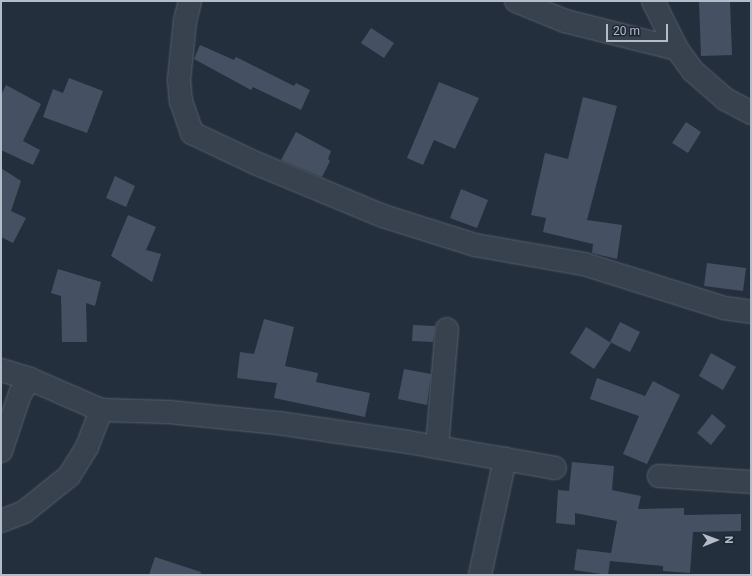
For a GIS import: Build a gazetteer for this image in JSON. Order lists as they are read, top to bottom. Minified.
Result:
{"scale_bar":"20 m","north":"right"}
